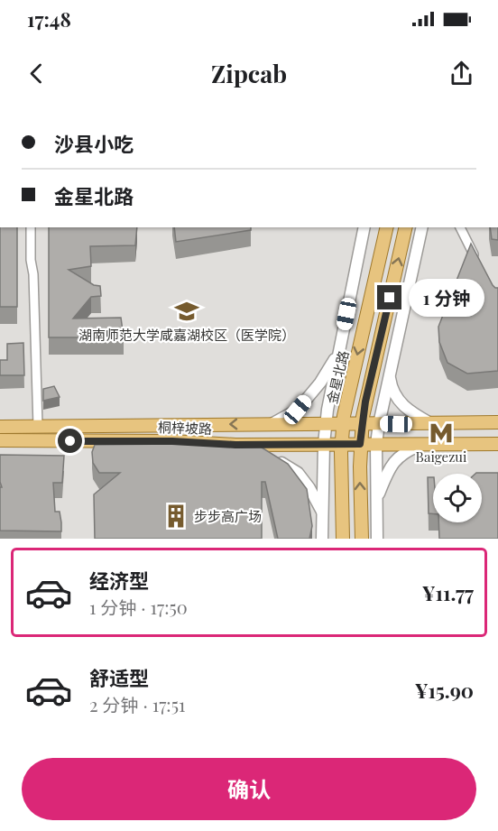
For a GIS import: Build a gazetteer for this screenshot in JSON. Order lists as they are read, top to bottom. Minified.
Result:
{"streets":{"main road":["金星北路","桐梓坡路"]},"crossings":[["金星北路","桐梓坡路"]],"places":{"school or university":["湖南师范大学咸嘉湖校区（医学院）"],"metro station":["Baigezui"],"building":["步步高广场"]},"page":{"status":"17:48","header":"Zipcab","banner":["沙县小吃","金星北路"],"bubble":"1 分钟","list":[{"name":"经济型","note":"1 分钟 · 17:50","value":"¥11.77"},{"name":"舒适型","note":"2 分钟 · 17:51","value":"¥15.90"}],"buttons":"确认"}}
